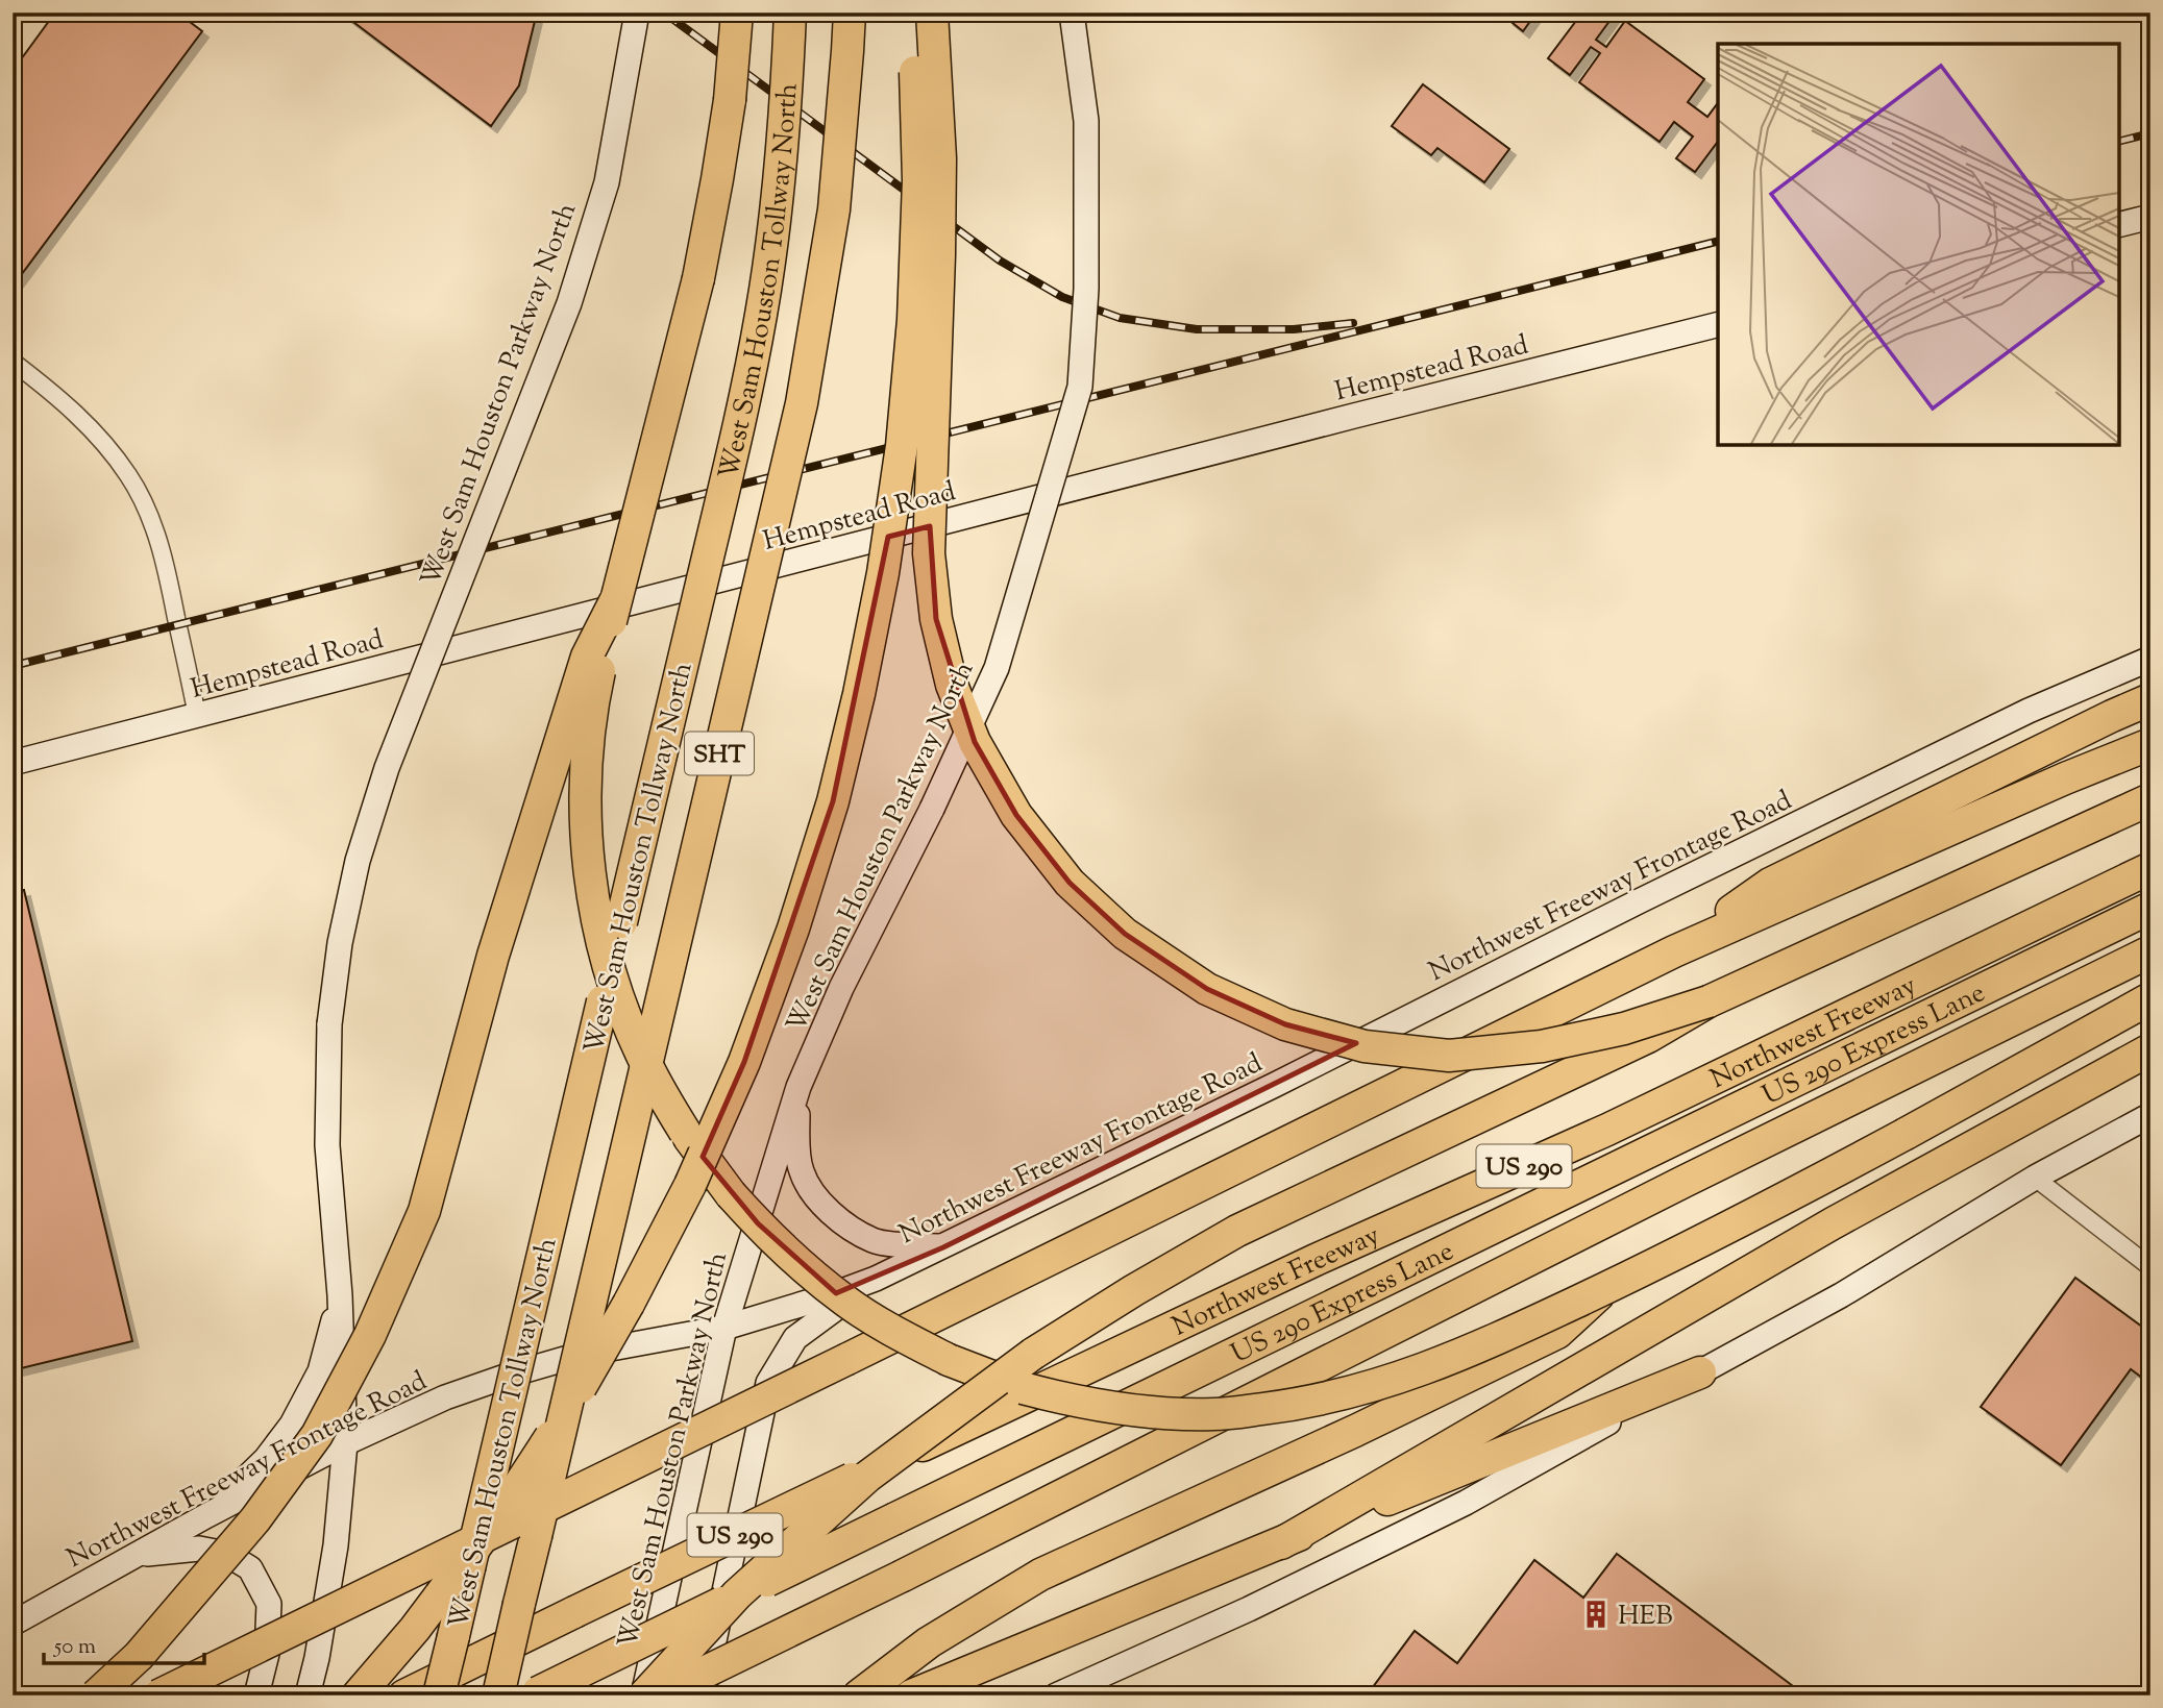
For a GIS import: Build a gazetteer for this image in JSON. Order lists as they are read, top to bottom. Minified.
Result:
{"streets":{"highway":["West Sam Houston Tollway North","SHT","Northwest Freeway","US 290 Express Lane","US 290"],"main road":["Hempstead Road","West Sam Houston Parkway North","Northwest Freeway Frontage Road"]},"crossings":[["West Sam Houston Parkway North","Northwest Freeway Frontage Road"]],"places":{"building":["HEB"]},"scale_bar":"50 m"}
